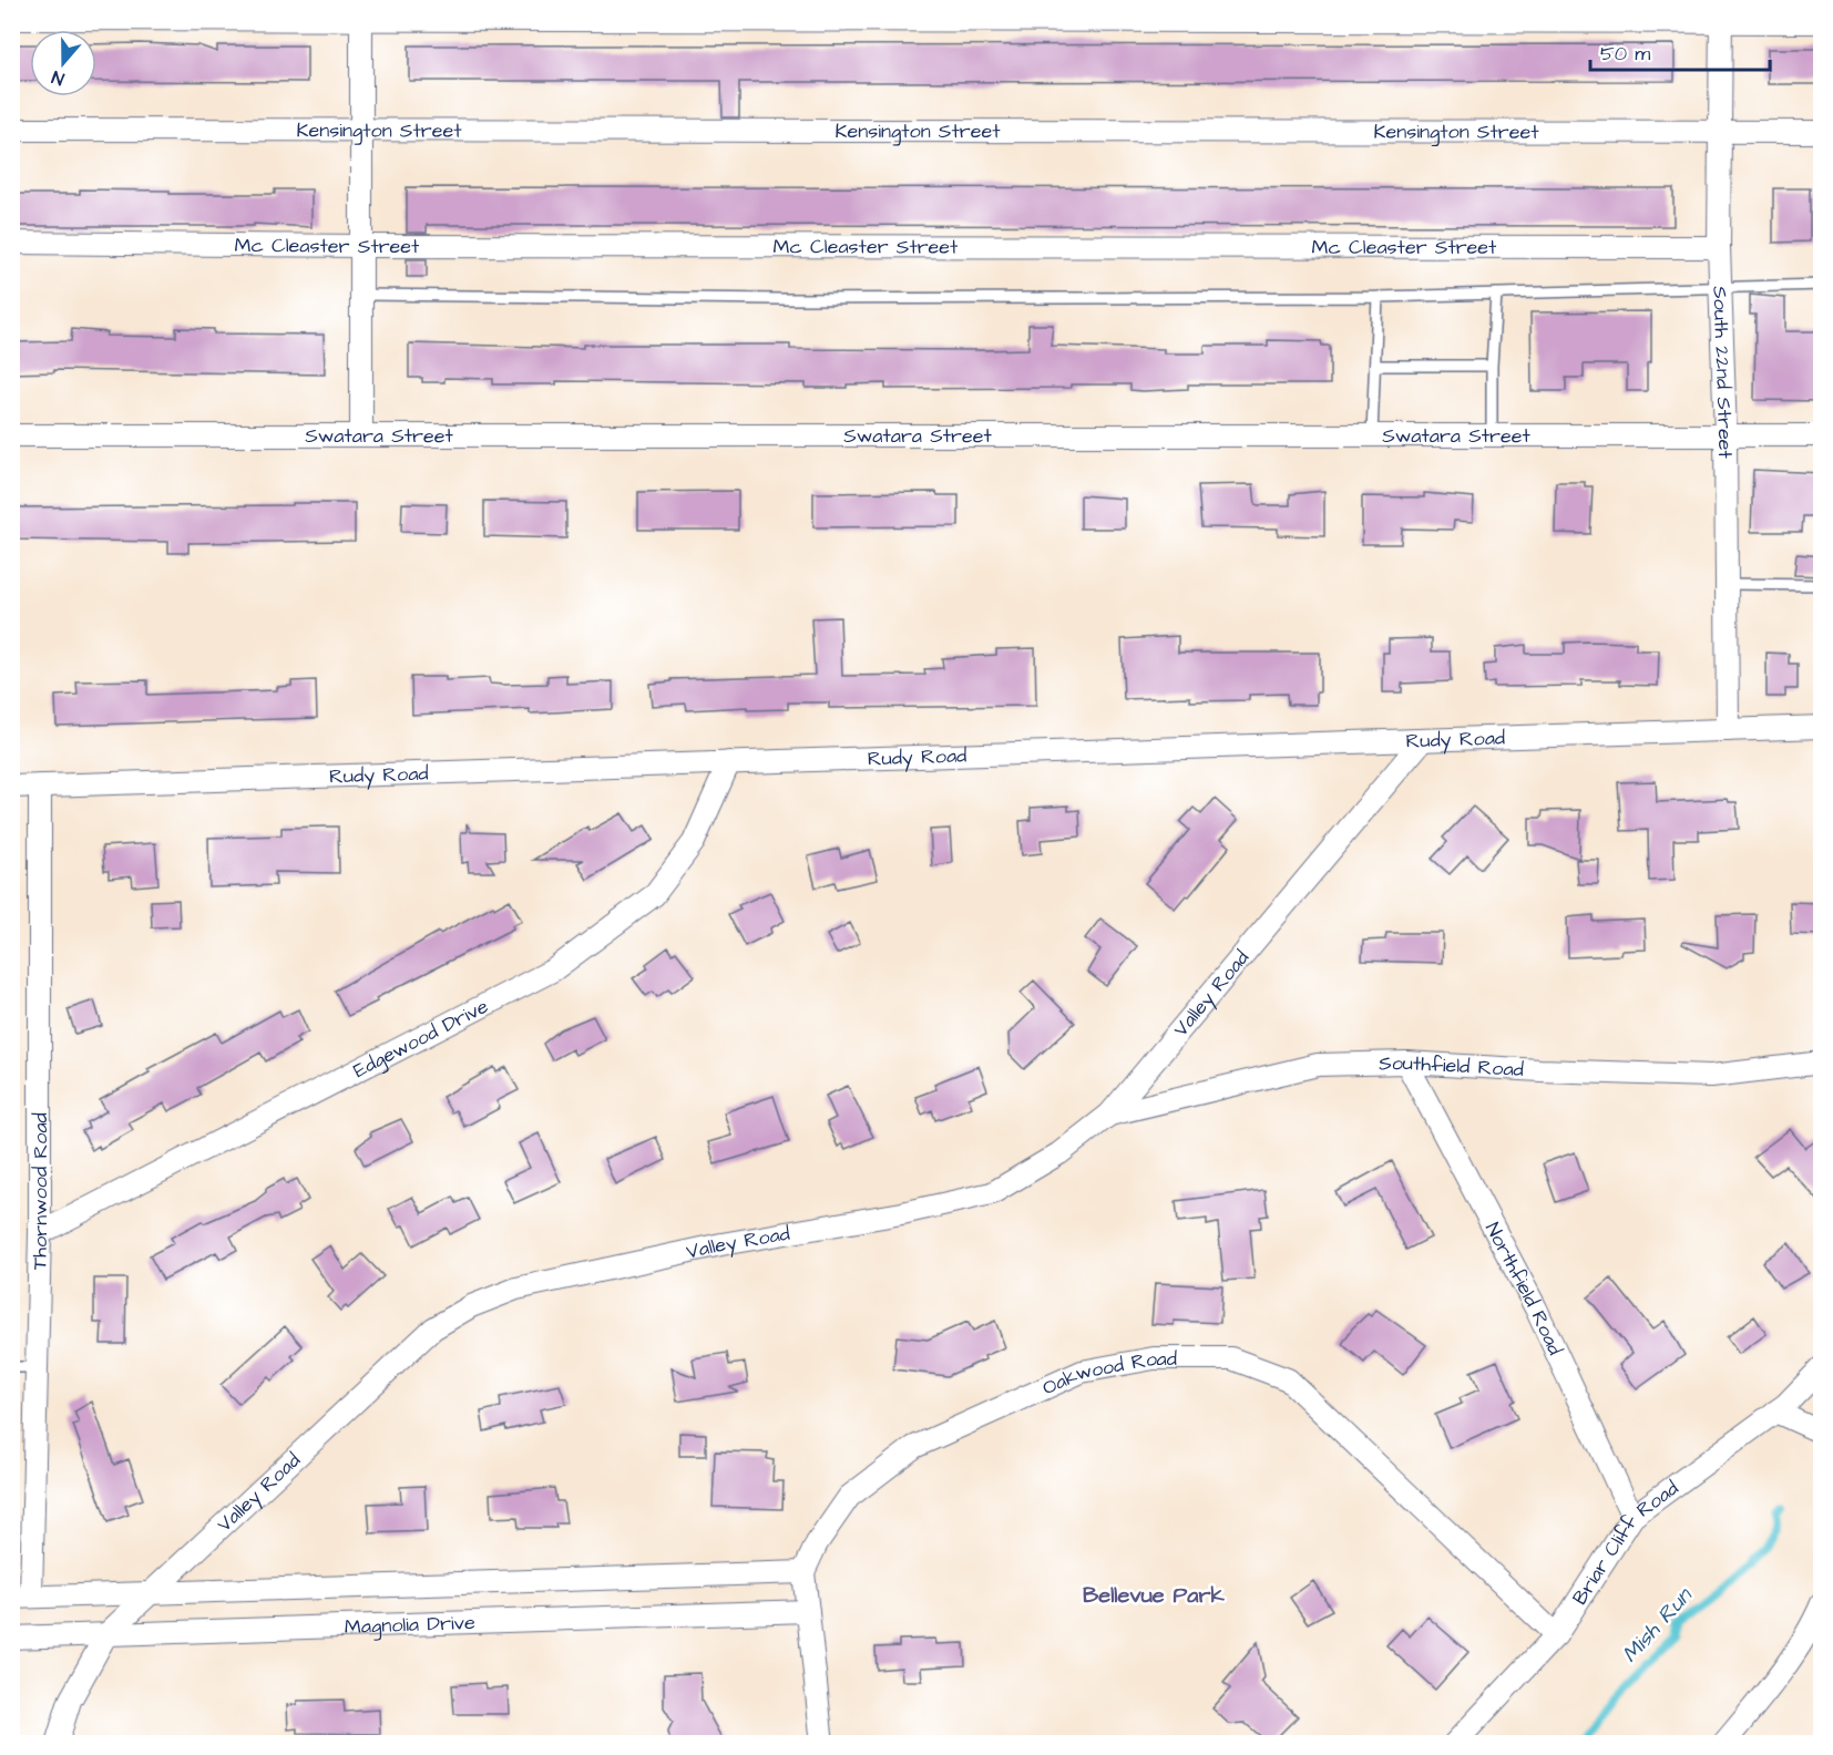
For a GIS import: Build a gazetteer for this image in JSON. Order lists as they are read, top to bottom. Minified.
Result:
{"streets":{"street":["Kensington Street","Mc Cleaster Street","South 22nd Street","Swatara Street","Rudy Road","Valley Road","Edgewood Drive","Southfield Road","Thornwood Road","Northfield Road","Oakwood Road","Briar Cliff Road","Magnolia Drive"]},"crossings":[["Kensington Street","South 22nd Street"],["Mc Cleaster Street","South 22nd Street"],["South 22nd Street","Swatara Street"],["South 22nd Street","Rudy Road"],["Rudy Road","Valley Road"],["Rudy Road","Edgewood Drive"],["Rudy Road","Thornwood Road"],["Valley Road","Southfield Road"],["Valley Road","Magnolia Drive"],["Edgewood Drive","Thornwood Road"],["Southfield Road","Northfield Road"],["Thornwood Road","Magnolia Drive"],["Northfield Road","Briar Cliff Road"],["Oakwood Road","Briar Cliff Road"],["Oakwood Road","Magnolia Drive"]],"districts":["Bellevue Park"],"water":["Mish Run"],"scale_bar":"50 m","north":"bottom"}
